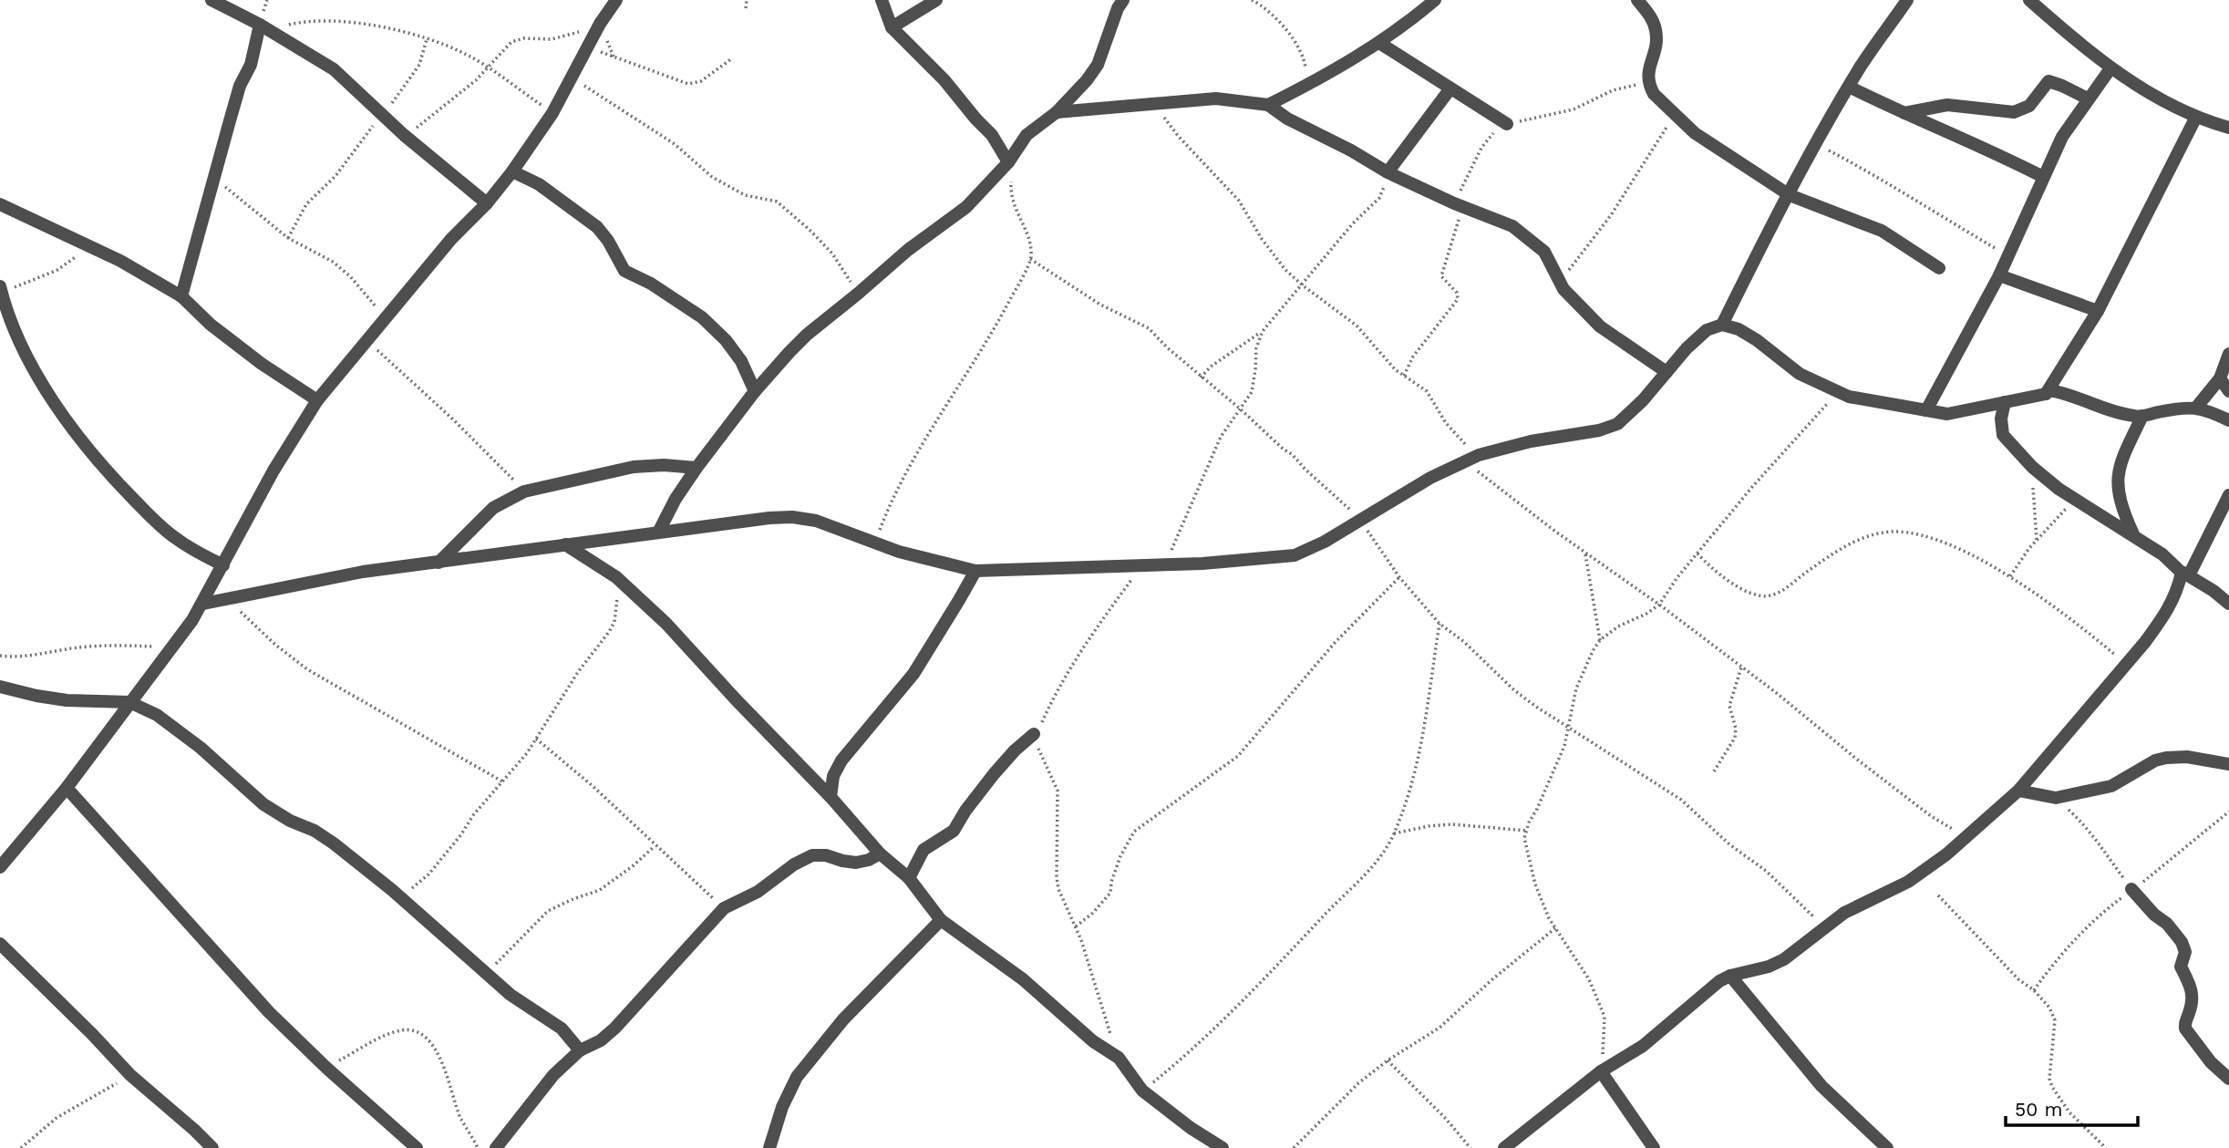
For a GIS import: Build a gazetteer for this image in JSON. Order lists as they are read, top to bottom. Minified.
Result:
{"scale_bar":"50 m"}
